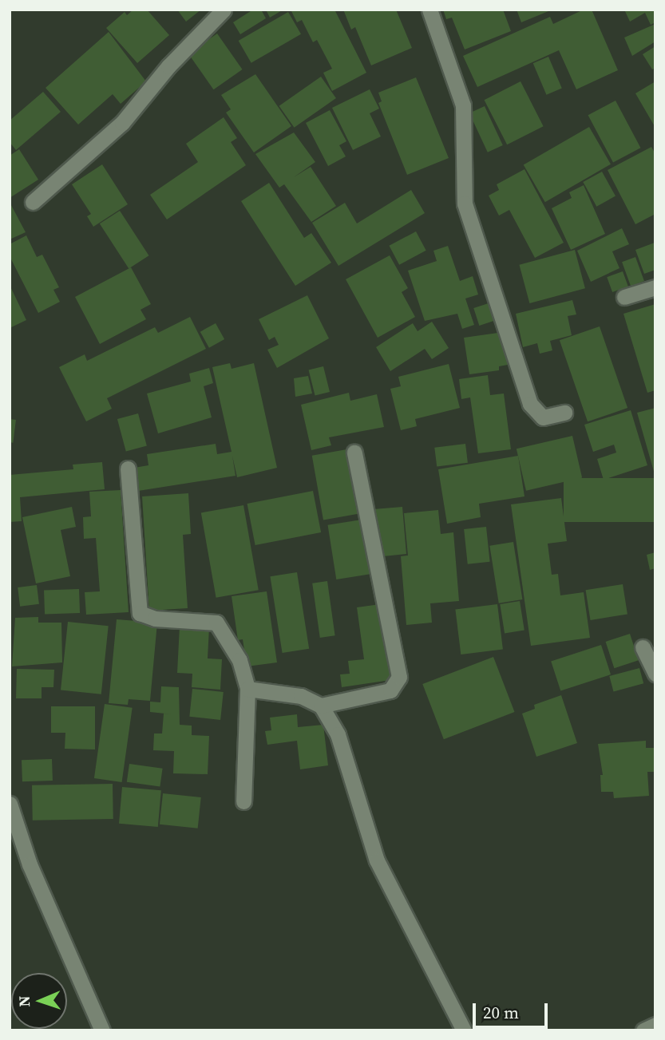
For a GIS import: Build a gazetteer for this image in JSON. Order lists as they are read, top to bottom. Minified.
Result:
{"scale_bar":"20 m","north":"left"}
